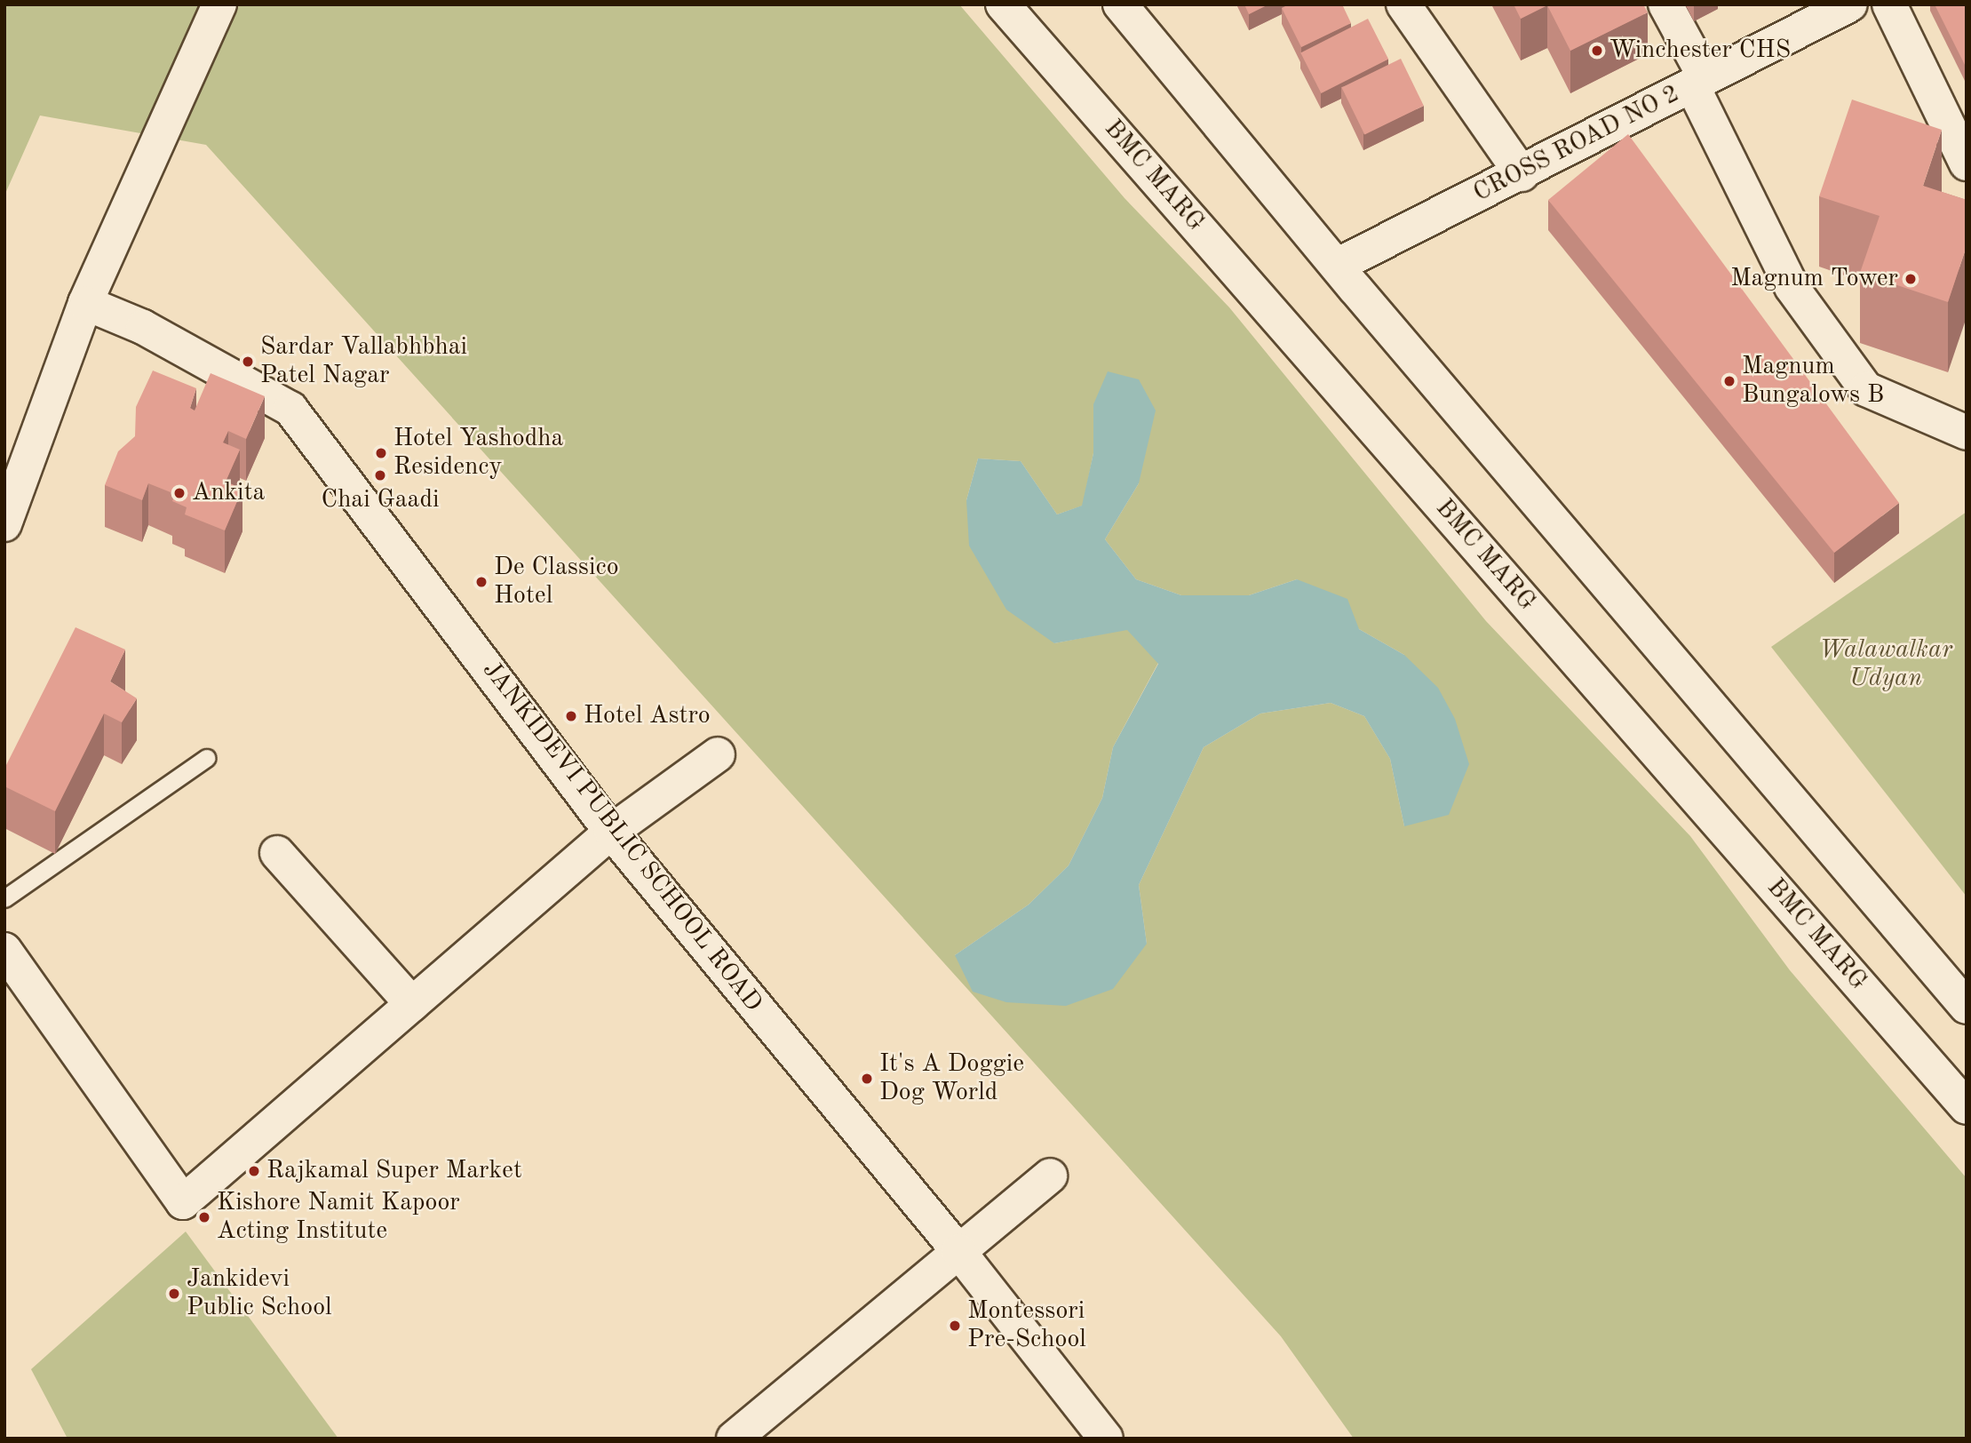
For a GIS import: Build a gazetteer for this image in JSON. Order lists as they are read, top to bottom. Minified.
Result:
{"streets":{"street":["CROSS ROAD NO 2","BMC MARG","JANKIDEVI PUBLIC SCHOOL ROAD"]},"parks":["Walawalkar Udyan"],"places":["Winchester CHS","Magnum Tower","Sardar Vallabhbhai Patel Nagar","Magnum Bungalows B","Hotel Yashodha Residency","Chai Gaadi","Ankita","De Classico Hotel","Hotel Astro","It's A Doggie Dog World","Rajkamal Super Market","Kishore Namit Kapoor Acting Institute","Jankidevi Public School","Montessori Pre-School"]}
